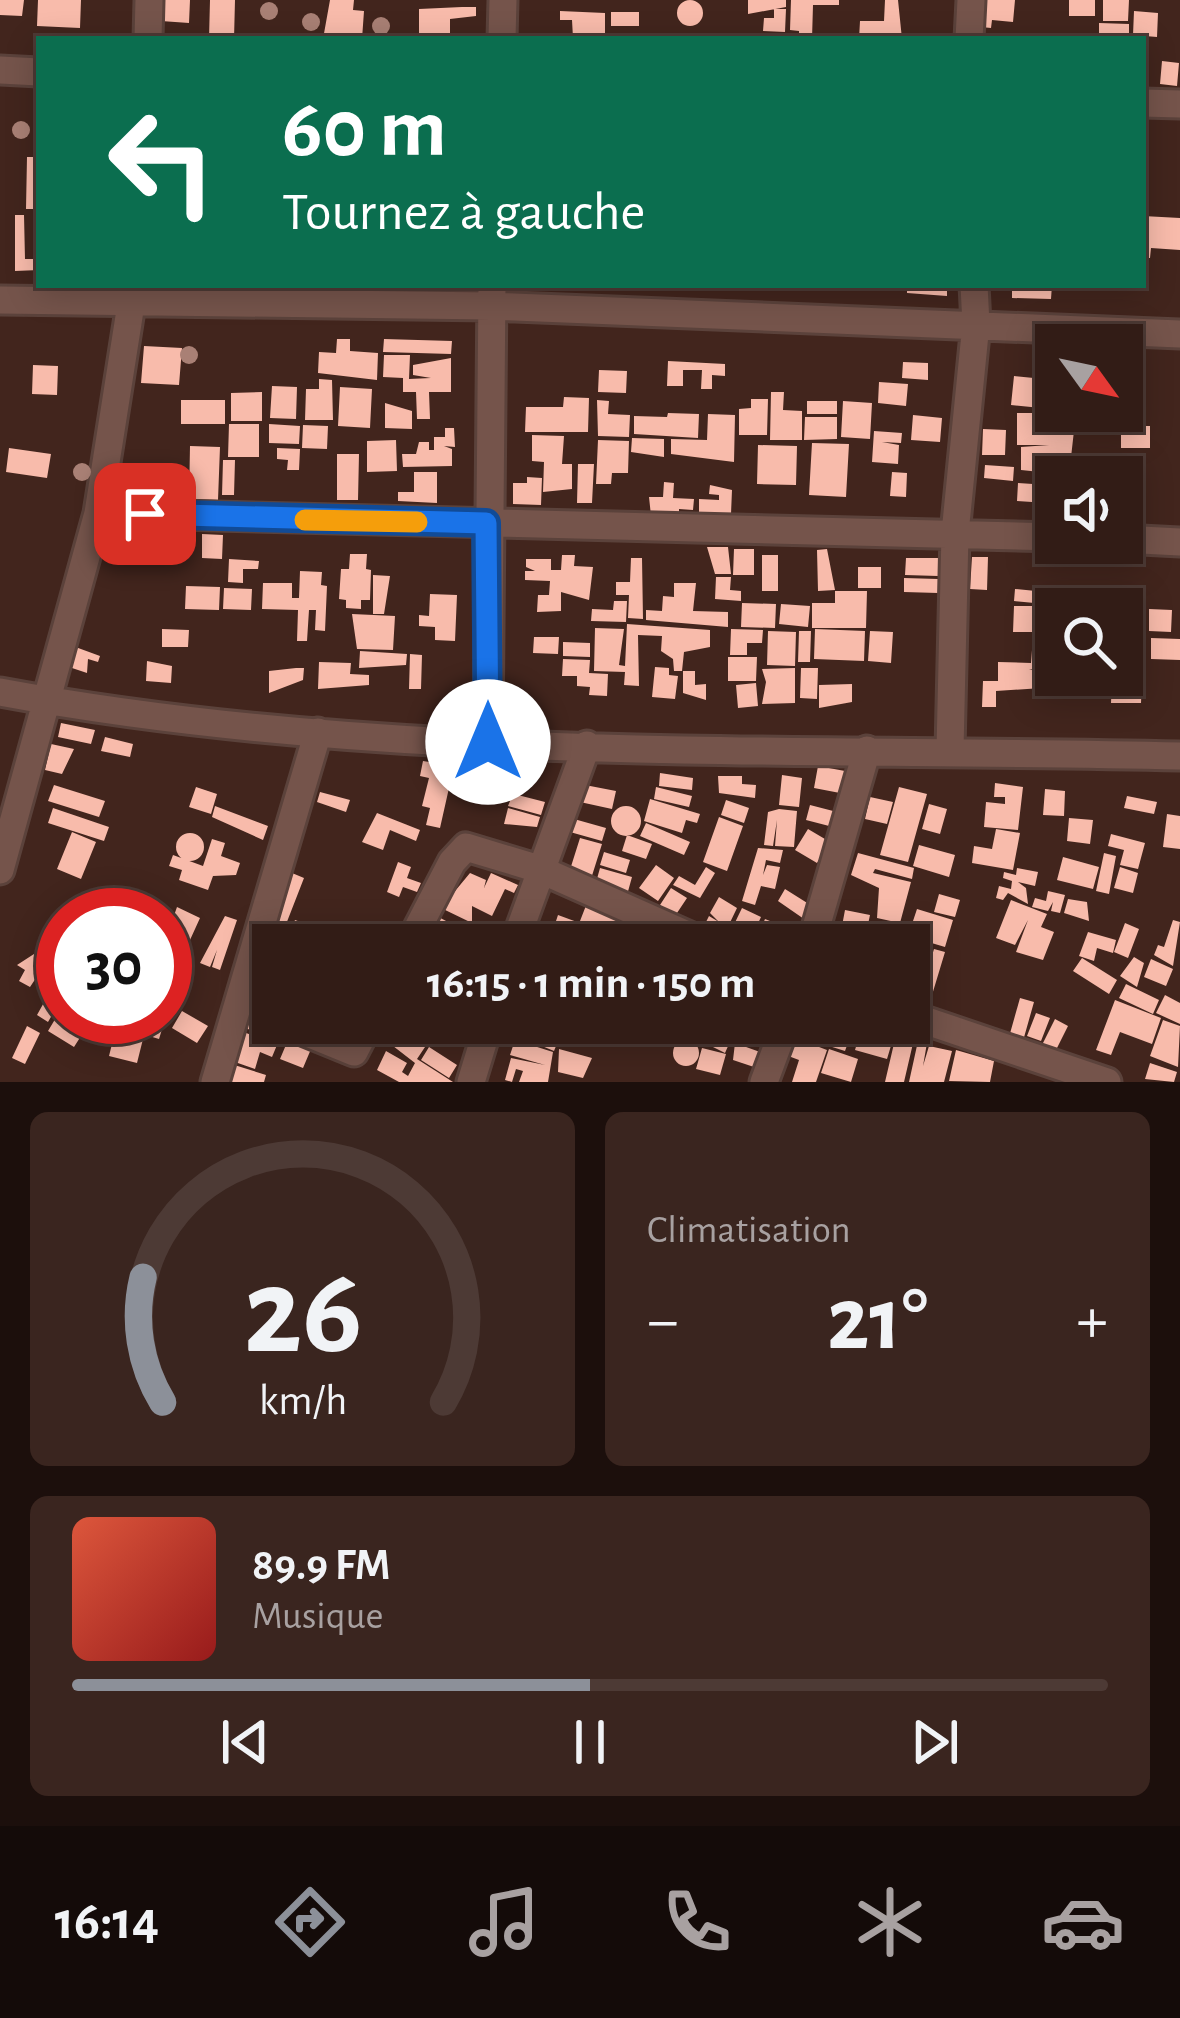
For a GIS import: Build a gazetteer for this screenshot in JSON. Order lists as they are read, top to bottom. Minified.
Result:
{"north":"bottom right","page":{"turn":["60 m","Tournez à gauche"],"limit":"30","trip":"16:15 · 1 min · 150 m","tile":"Climatisation","heat":["−","21°","+"],"song":["89.9 FM","Musique"],"tabs":"16:14","gauge":["26","km/h"]}}
